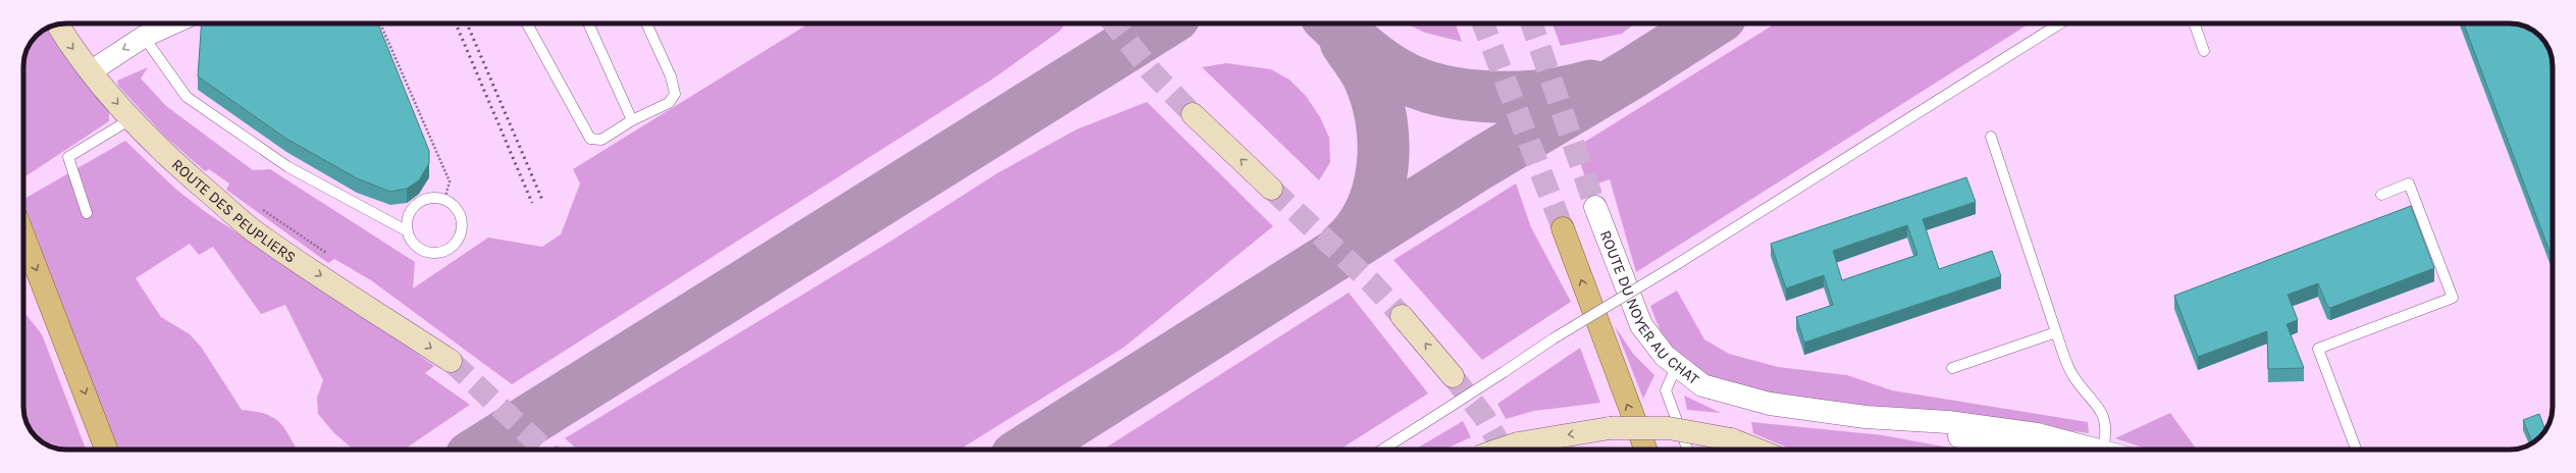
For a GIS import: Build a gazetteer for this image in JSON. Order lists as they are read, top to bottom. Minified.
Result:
{"streets":{"main road":["ROUTE DES PEUPLIERS"],"street":["ROUTE DU NOYER AU CHAT"]},"one_way":["ROUTE DES PEUPLIERS"]}
